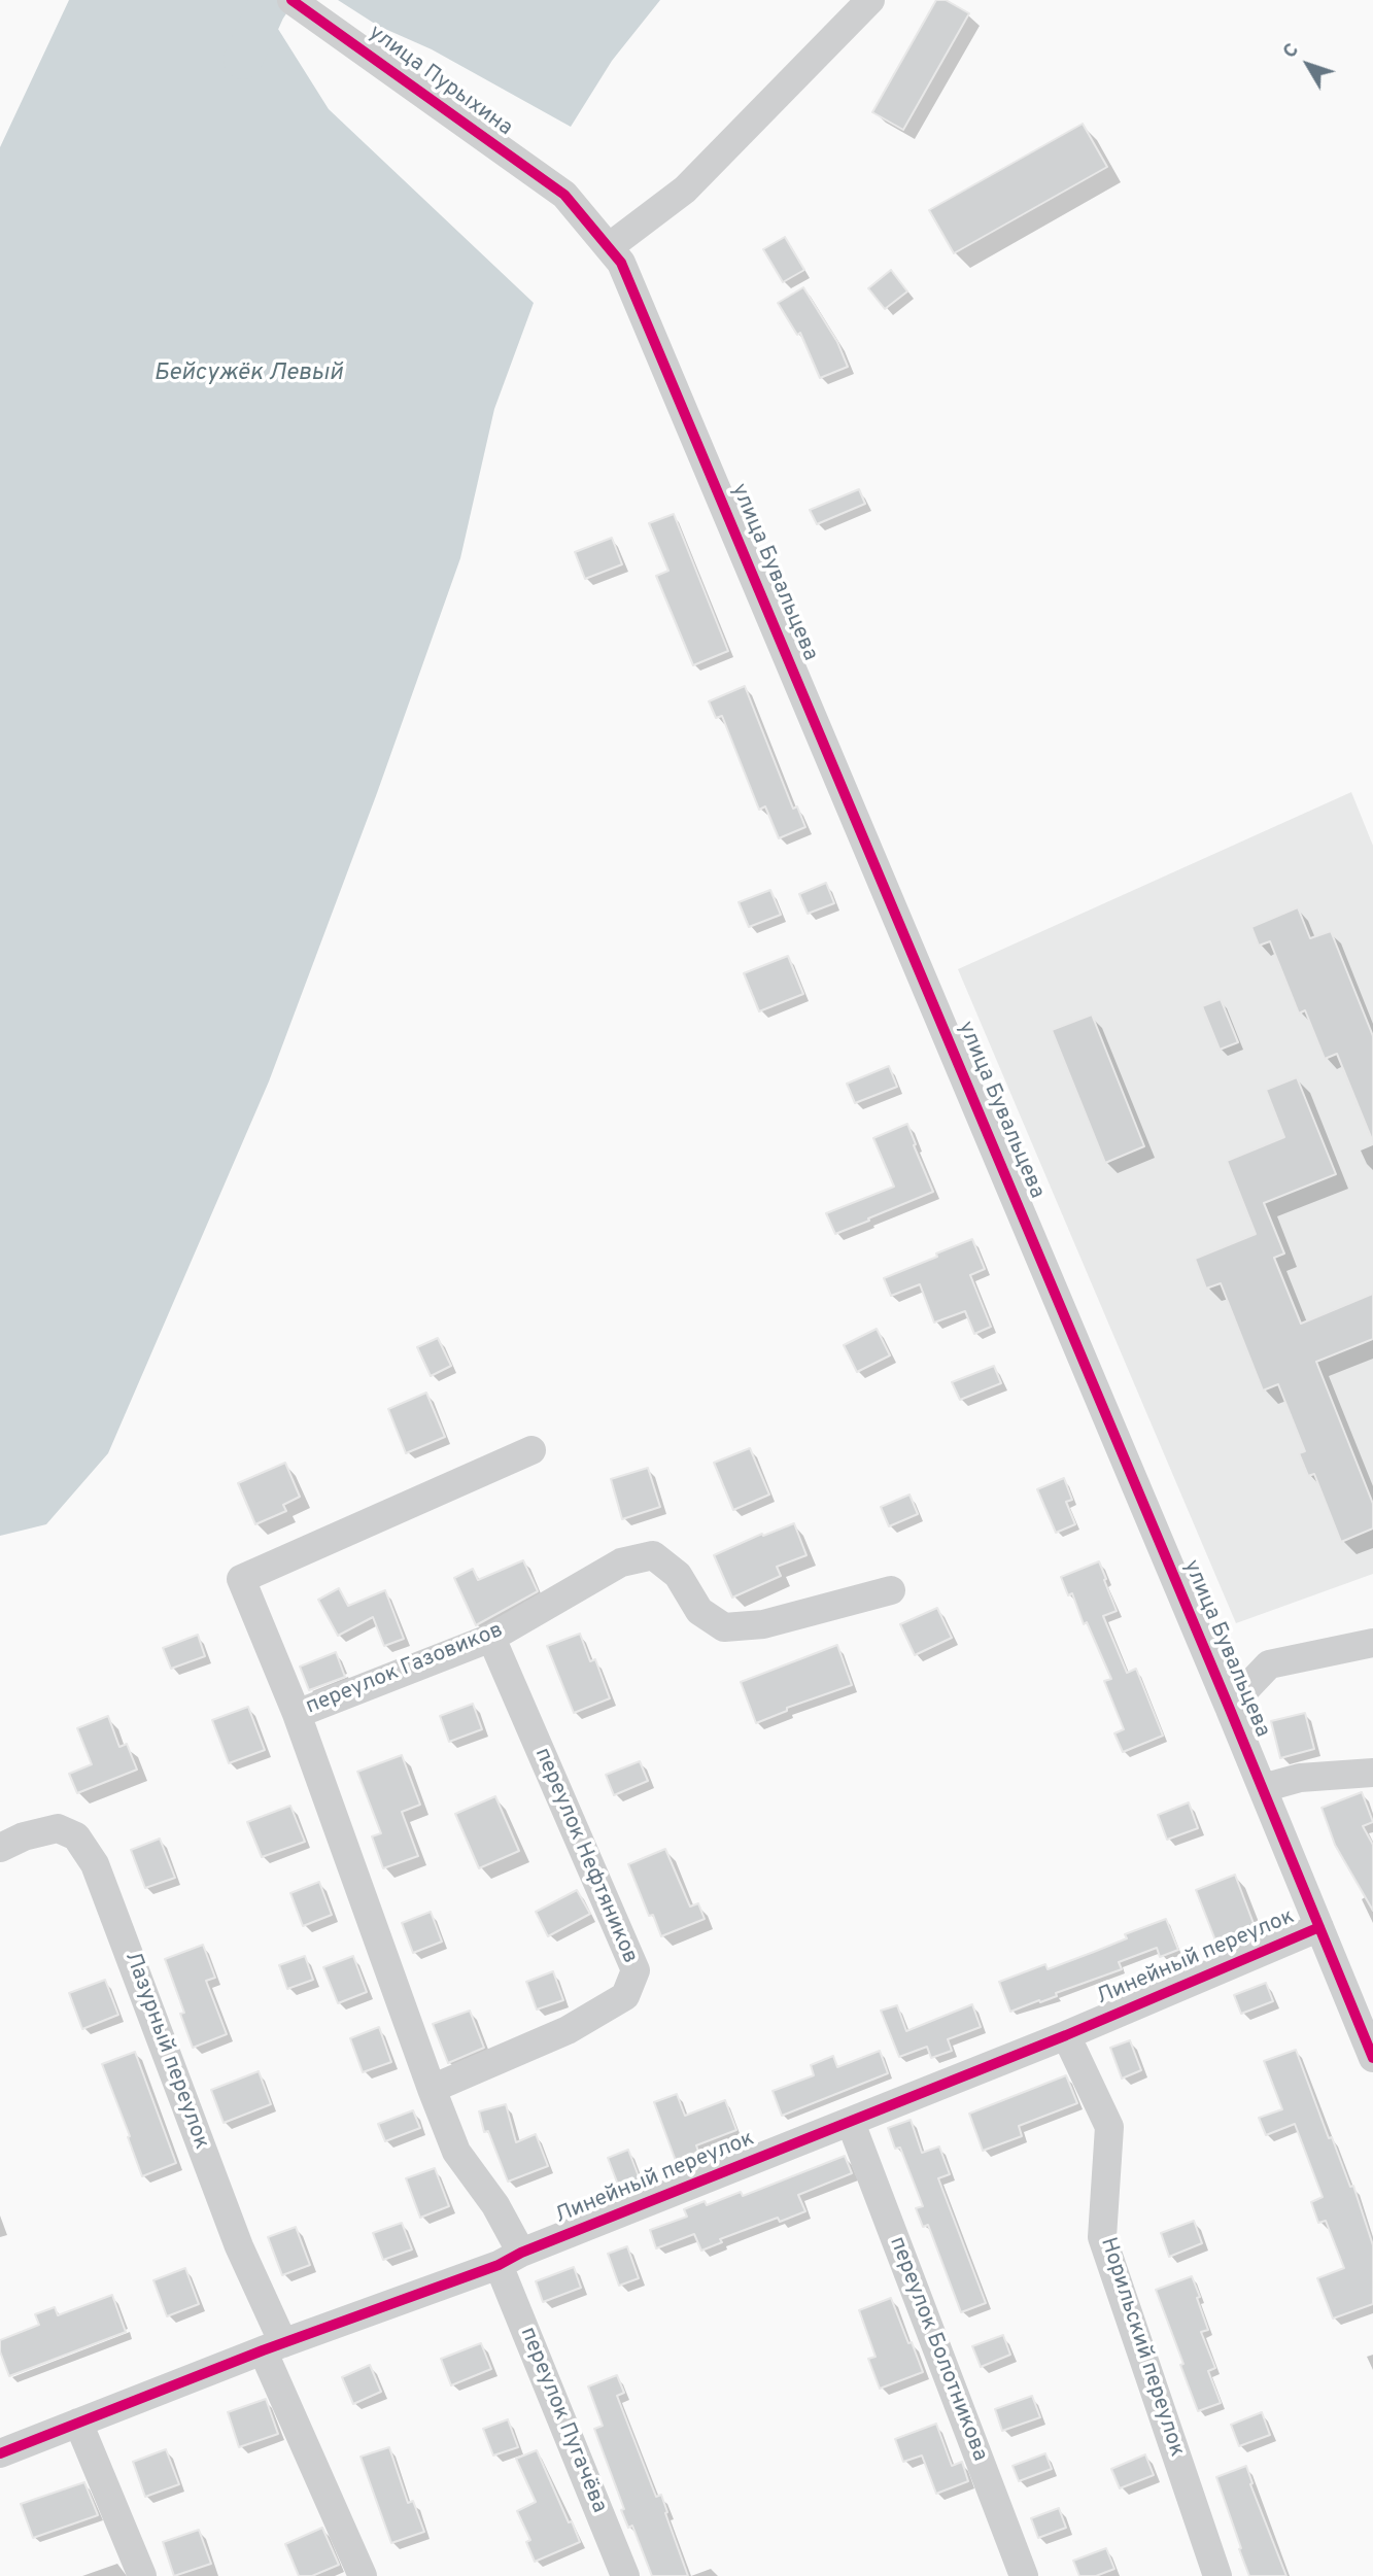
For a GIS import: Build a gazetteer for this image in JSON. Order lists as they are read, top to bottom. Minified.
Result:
{"streets":{"street":["улица Пурыхина","улица Бувальцева","переулок Газовиков","переулок Нефтяников","Линейный переулок","Лазурный переулок","Норильский переулок","переулок Болотникова","переулок Пугачёва"]},"crossings":[["улица Пурыхина","улица Бувальцева"],["улица Бувальцева","Линейный переулок"],["переулок Газовиков","переулок Нефтяников"],["переулок Газовиков","Линейный переулок"],["переулок Газовиков","переулок Пугачёва"],["Линейный переулок","Лазурный переулок"],["Линейный переулок","Норильский переулок"],["Линейный переулок","переулок Болотникова"],["Линейный переулок","переулок Пугачёва"]],"water":["Бейсужёк Левый"],"north":"top left"}
